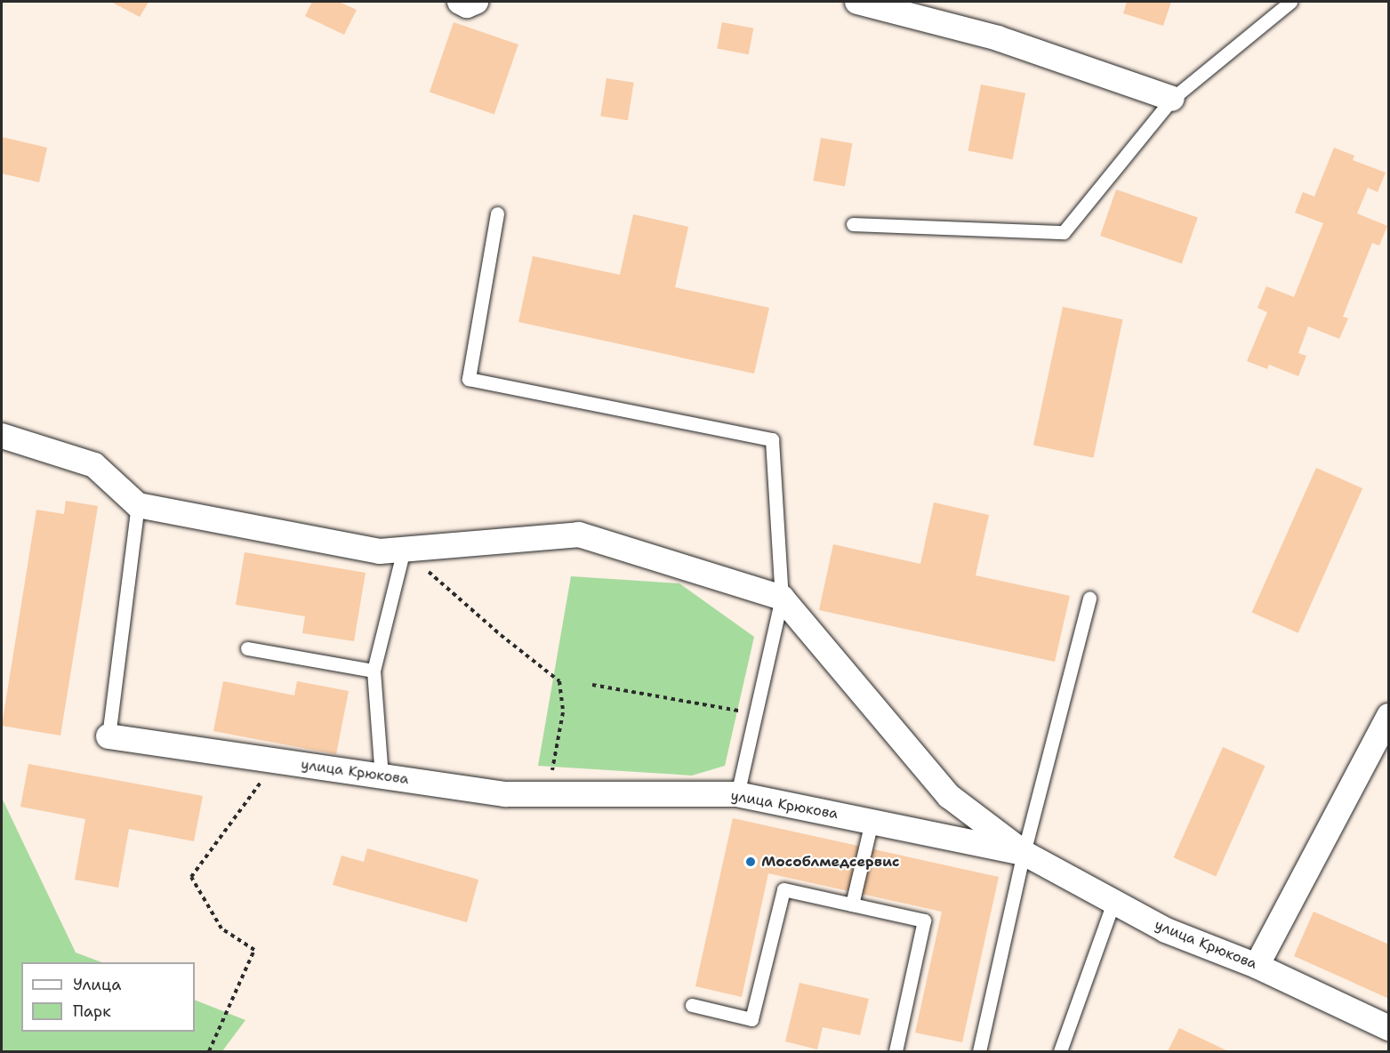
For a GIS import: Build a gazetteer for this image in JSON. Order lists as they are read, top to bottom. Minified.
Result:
{"streets":{"street":["улица Крюкова"]},"places":["Мособлмедсервис"],"legend":["Улица","Парк"]}
